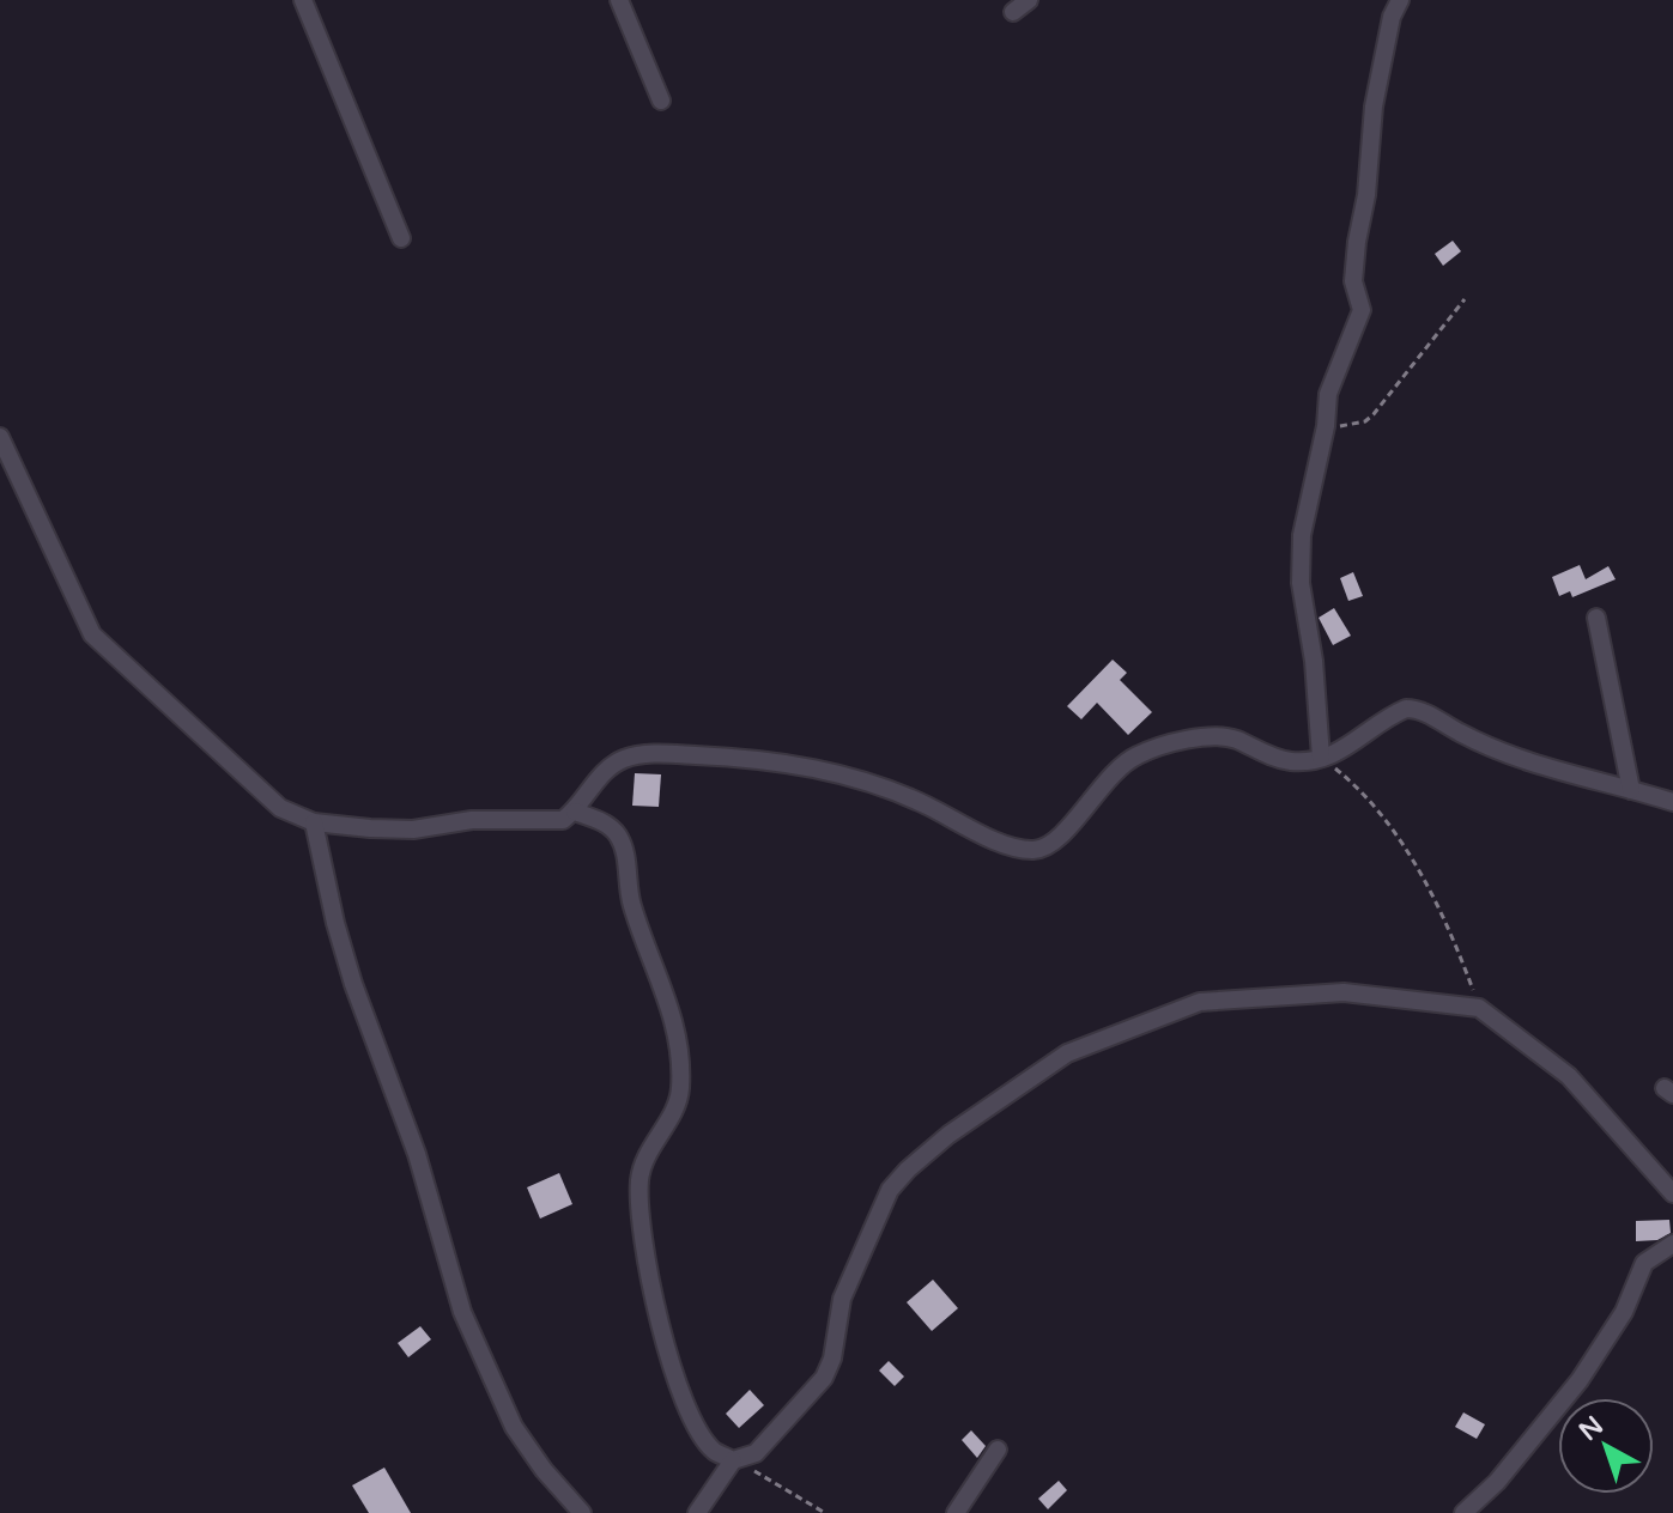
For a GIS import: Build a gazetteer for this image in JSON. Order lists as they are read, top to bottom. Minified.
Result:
{"north":"top left"}
